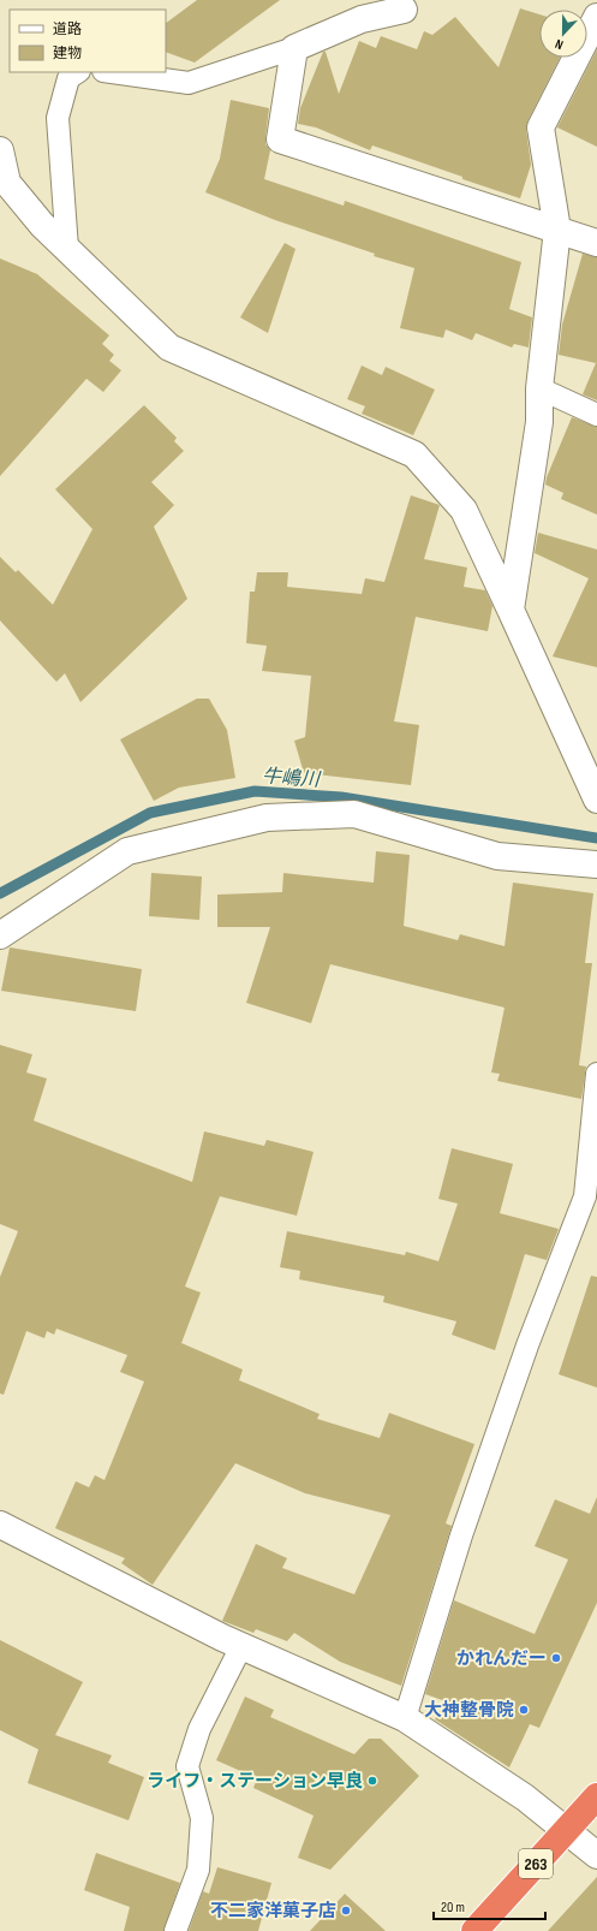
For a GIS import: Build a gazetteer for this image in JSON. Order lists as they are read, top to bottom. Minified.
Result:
{"streets":{"highway":["263"]},"water":["牛嶋川"],"places":["かれんだー","大神整骨院","ライフ・ステーション早良","不二家洋菓子店"],"legend":["道路","建物"],"scale_bar":"20 m","north":"bottom"}
